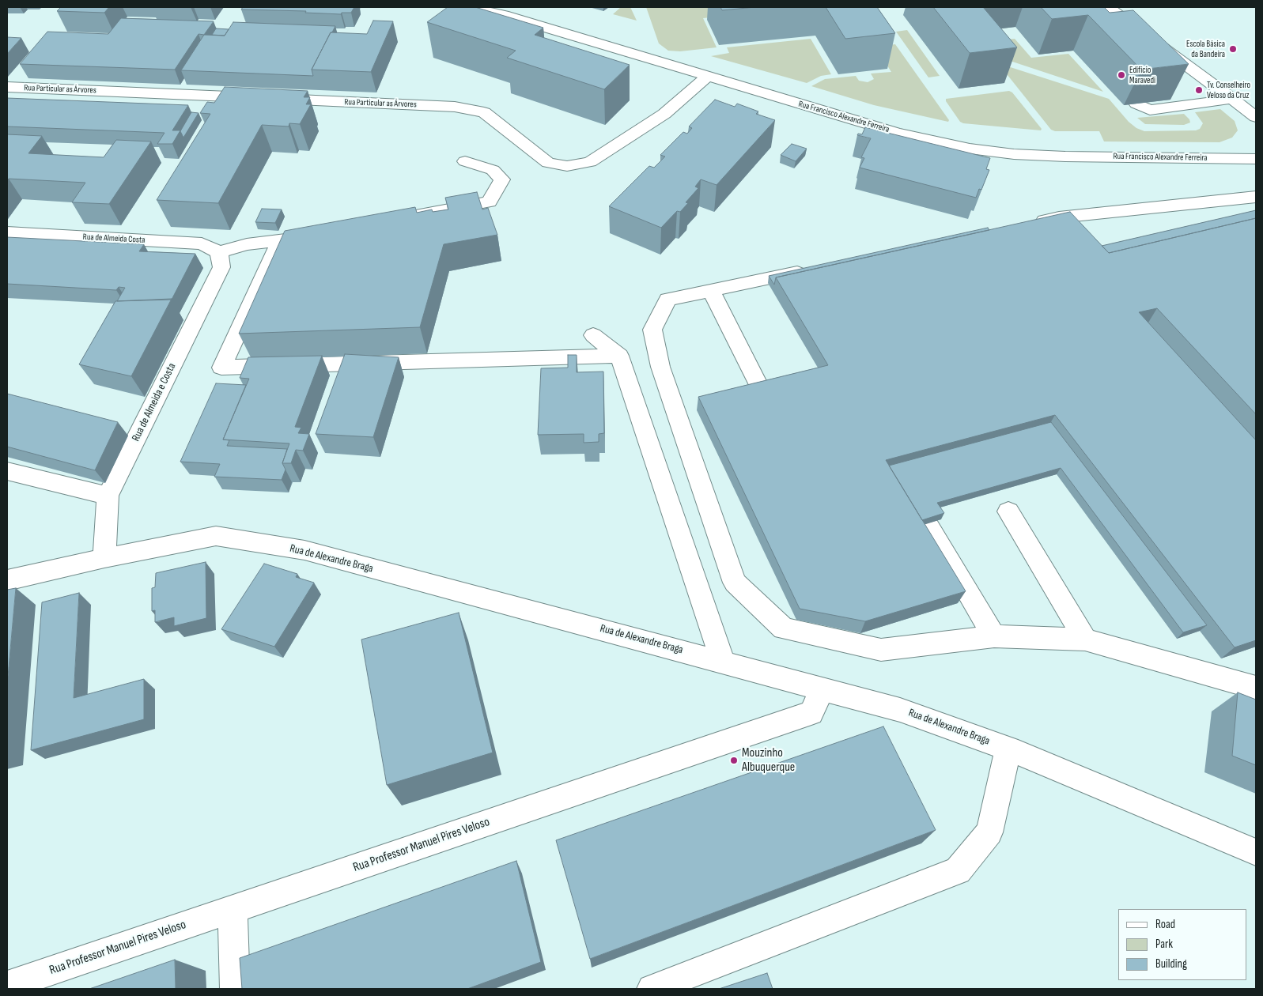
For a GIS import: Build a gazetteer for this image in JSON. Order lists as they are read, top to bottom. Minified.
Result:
{"streets":{"street":["Rua Particular as Árvores","Rua Francisco Alexandre Ferreira","Rua de Almeida Costa","Rua de Almeida e Costa","Rua de Alexandre Braga","Rua Professor Manuel Pires Veloso"]},"crossings":[["Rua Particular as Árvores","Rua Francisco Alexandre Ferreira"],["Rua de Almeida Costa","Rua de Almeida e Costa"],["Rua de Almeida e Costa","Rua de Alexandre Braga"],["Rua de Alexandre Braga","Rua Professor Manuel Pires Veloso"]],"places":["Escola Básica da Bandeira","Edifício Maravedi","Tv. Conselheiro Veloso da Cruz","Mouzinho Albuquerque"],"legend":["Road","Park","Building"]}
